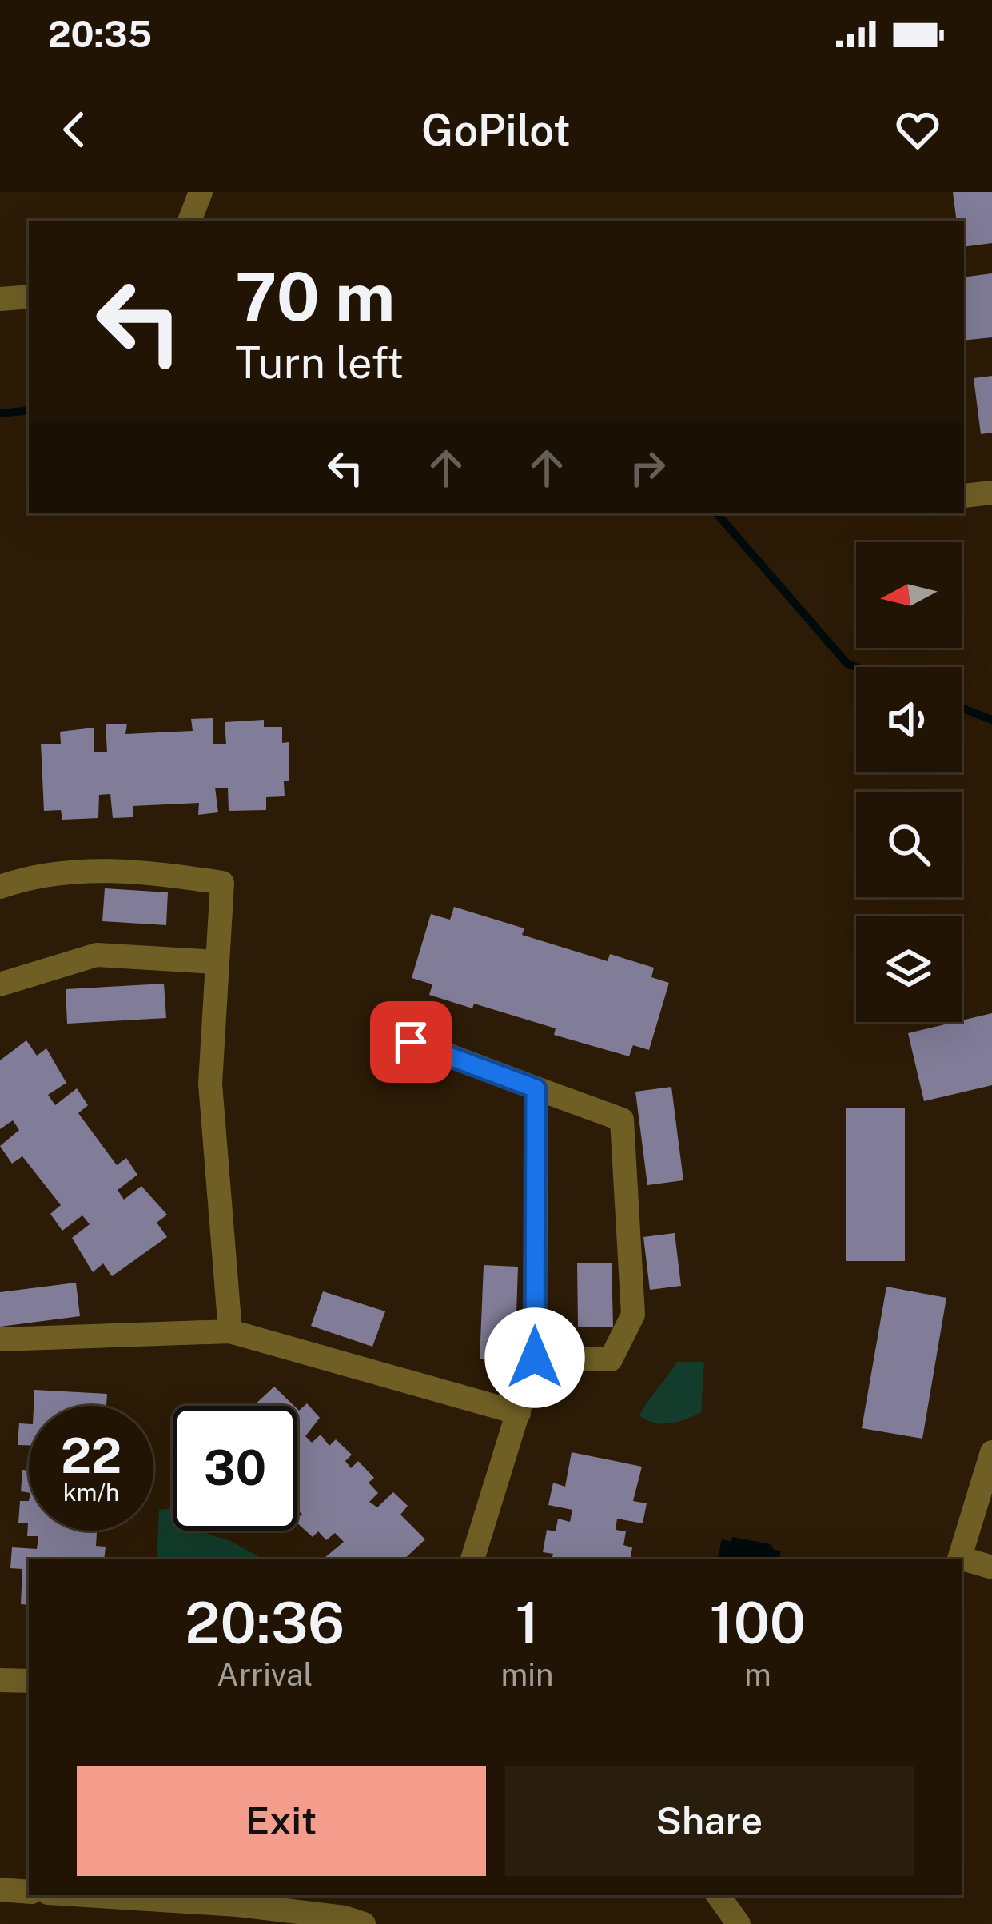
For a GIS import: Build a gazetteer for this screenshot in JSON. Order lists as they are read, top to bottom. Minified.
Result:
{"north":"left","page":{"status":"20:35","header":"GoPilot","turn":["70 m","Turn left"],"speed":"22 km/h","limit":"30","eta":["20:36","Arrival","1","min","100","m"],"buttons":["Exit","Share"]}}
